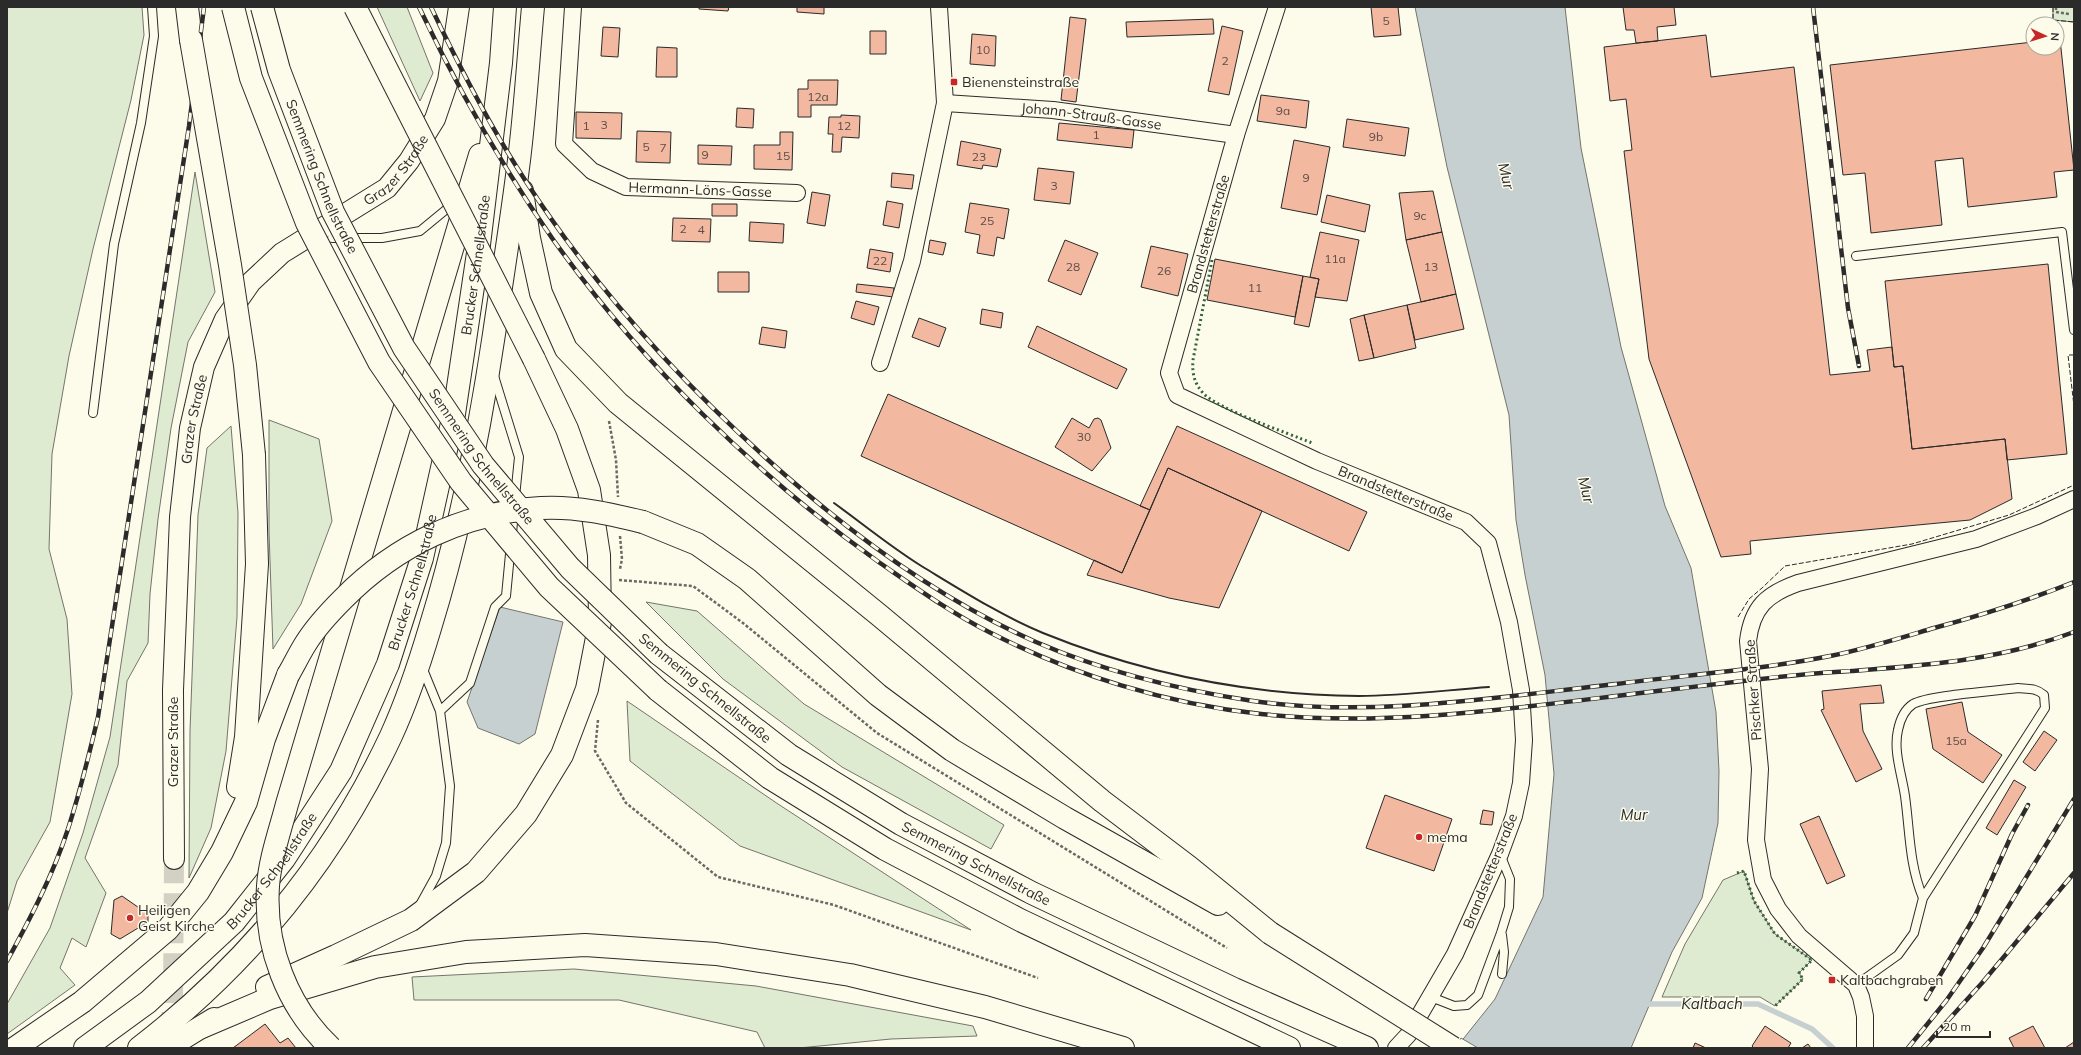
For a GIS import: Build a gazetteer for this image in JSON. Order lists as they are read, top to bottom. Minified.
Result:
{"streets":{"highway":["Semmering Schnellstraße","Brucker Schnellstraße"],"street":["Johann-Strauß-Gasse","Grazer Straße","Hermann-Löns-Gasse","Brandstetterstraße","Pischker Straße"]},"crossings":[["Johann-Strauß-Gasse","Brandstetterstraße"]],"water":["Mur","Kaltbach"],"places":{"transit":["Bienensteinstraße","Kaltbachgraben"],"other":["mema","Heiligen Geist Kirche"]},"house_numbers":["5","10","2","12a","9a","3","1","12","1","9b","5","7","9","15","23","9","3","9c","25","2","4","11a","22","28","13","26","11","30","15a"],"scale_bar":"20 m","north":"right"}
